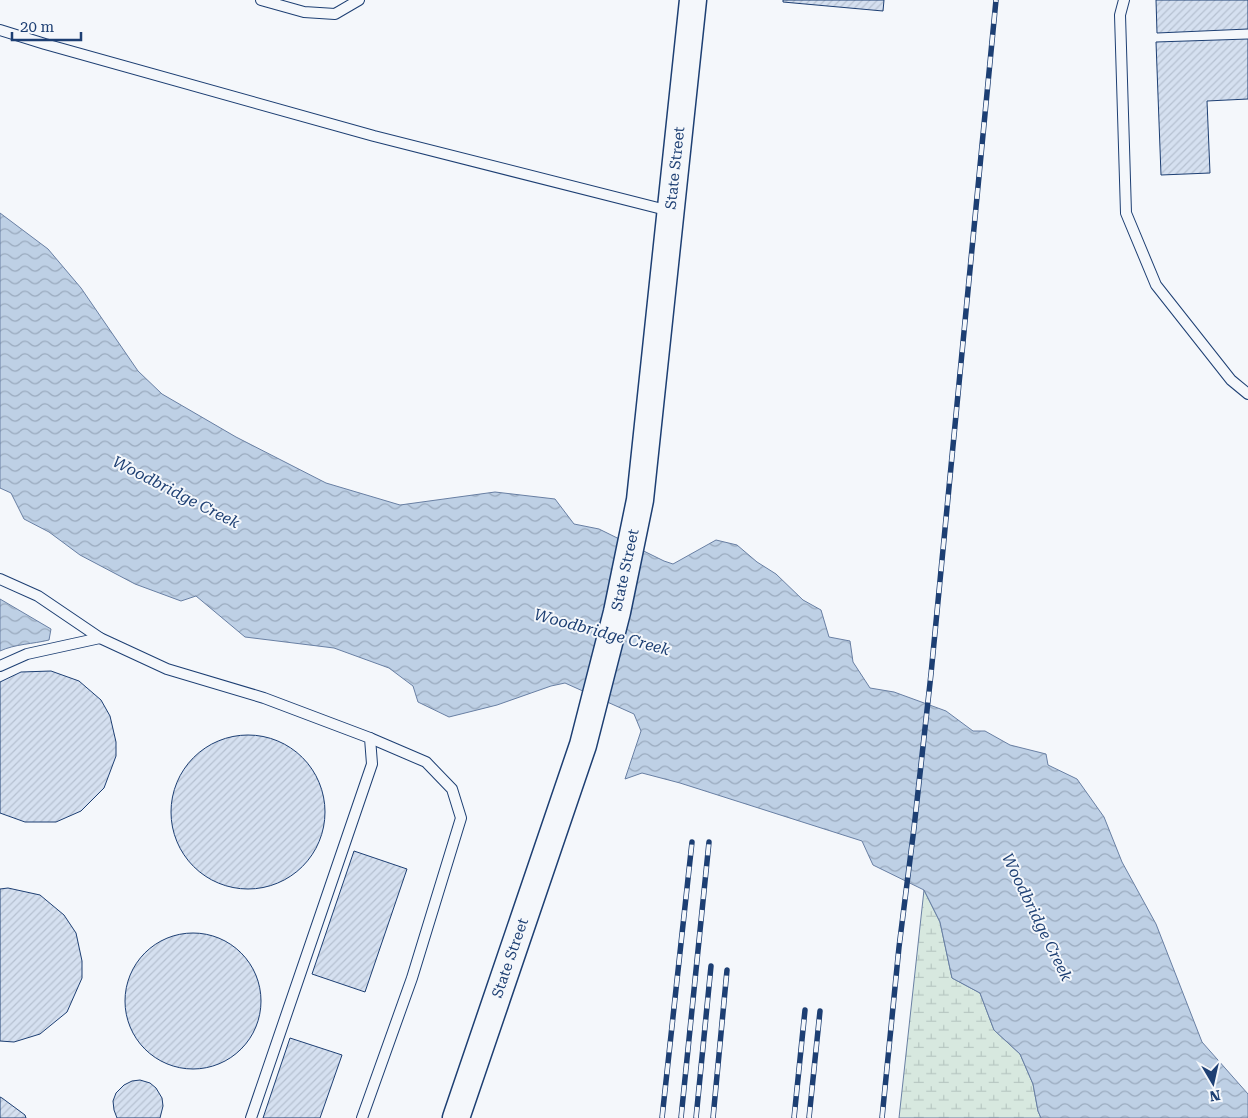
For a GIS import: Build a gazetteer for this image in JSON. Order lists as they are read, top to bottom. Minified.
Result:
{"streets":{"street":["State Street"]},"water":["Woodbridge Creek"],"scale_bar":"20 m","north":"bottom"}
